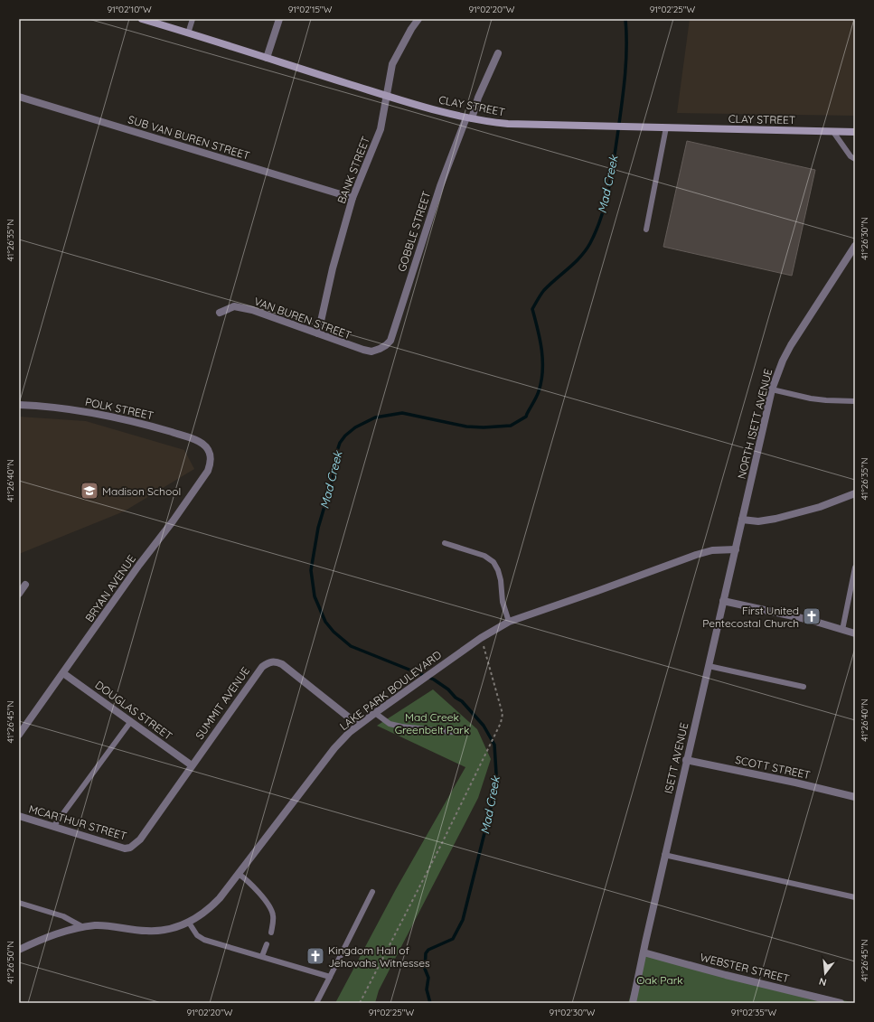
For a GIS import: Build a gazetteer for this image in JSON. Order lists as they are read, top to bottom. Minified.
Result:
{"streets":{"main road":["CLAY STREET"],"street":["SUB VAN BUREN STREET","BANK STREET","GOBBLE STREET","VAN BUREN STREET","POLK STREET","NORTH ISETT AVENUE","BRYAN AVENUE","LAKE PARK BOULEVARD","SUMMIT AVENUE","DOUGLAS STREET","ISETT AVENUE","SCOTT STREET","MCARTHUR STREET","WEBSTER STREET"]},"crossings":[["CLAY STREET","BANK STREET"],["CLAY STREET","GOBBLE STREET"],["SUB VAN BUREN STREET","BANK STREET"],["BANK STREET","VAN BUREN STREET"],["GOBBLE STREET","VAN BUREN STREET"],["POLK STREET","BRYAN AVENUE"],["NORTH ISETT AVENUE","ISETT AVENUE"],["BRYAN AVENUE","DOUGLAS STREET"],["LAKE PARK BOULEVARD","SUMMIT AVENUE"],["LAKE PARK BOULEVARD","ISETT AVENUE"],["SUMMIT AVENUE","DOUGLAS STREET"],["SUMMIT AVENUE","MCARTHUR STREET"],["ISETT AVENUE","SCOTT STREET"],["ISETT AVENUE","WEBSTER STREET"]],"water":["Mad Creek"],"parks":["Mad Creek Greenbelt Park","Oak Park"],"places":{"school or university":["Madison School"],"church":["First United Pentecostal Church","Kingdom Hall of Jehovahs Witnesses"]},"north":"bottom","coordinates":["91°02'10\"W","91°02'15\"W","91°02'20\"W","91°02'25\"W","41°26'30\"N","41°26'35\"N","41°26'40\"N","41°26'45\"N","41°26'50\"N","91°02'30\"W","91°02'35\"W"]}
